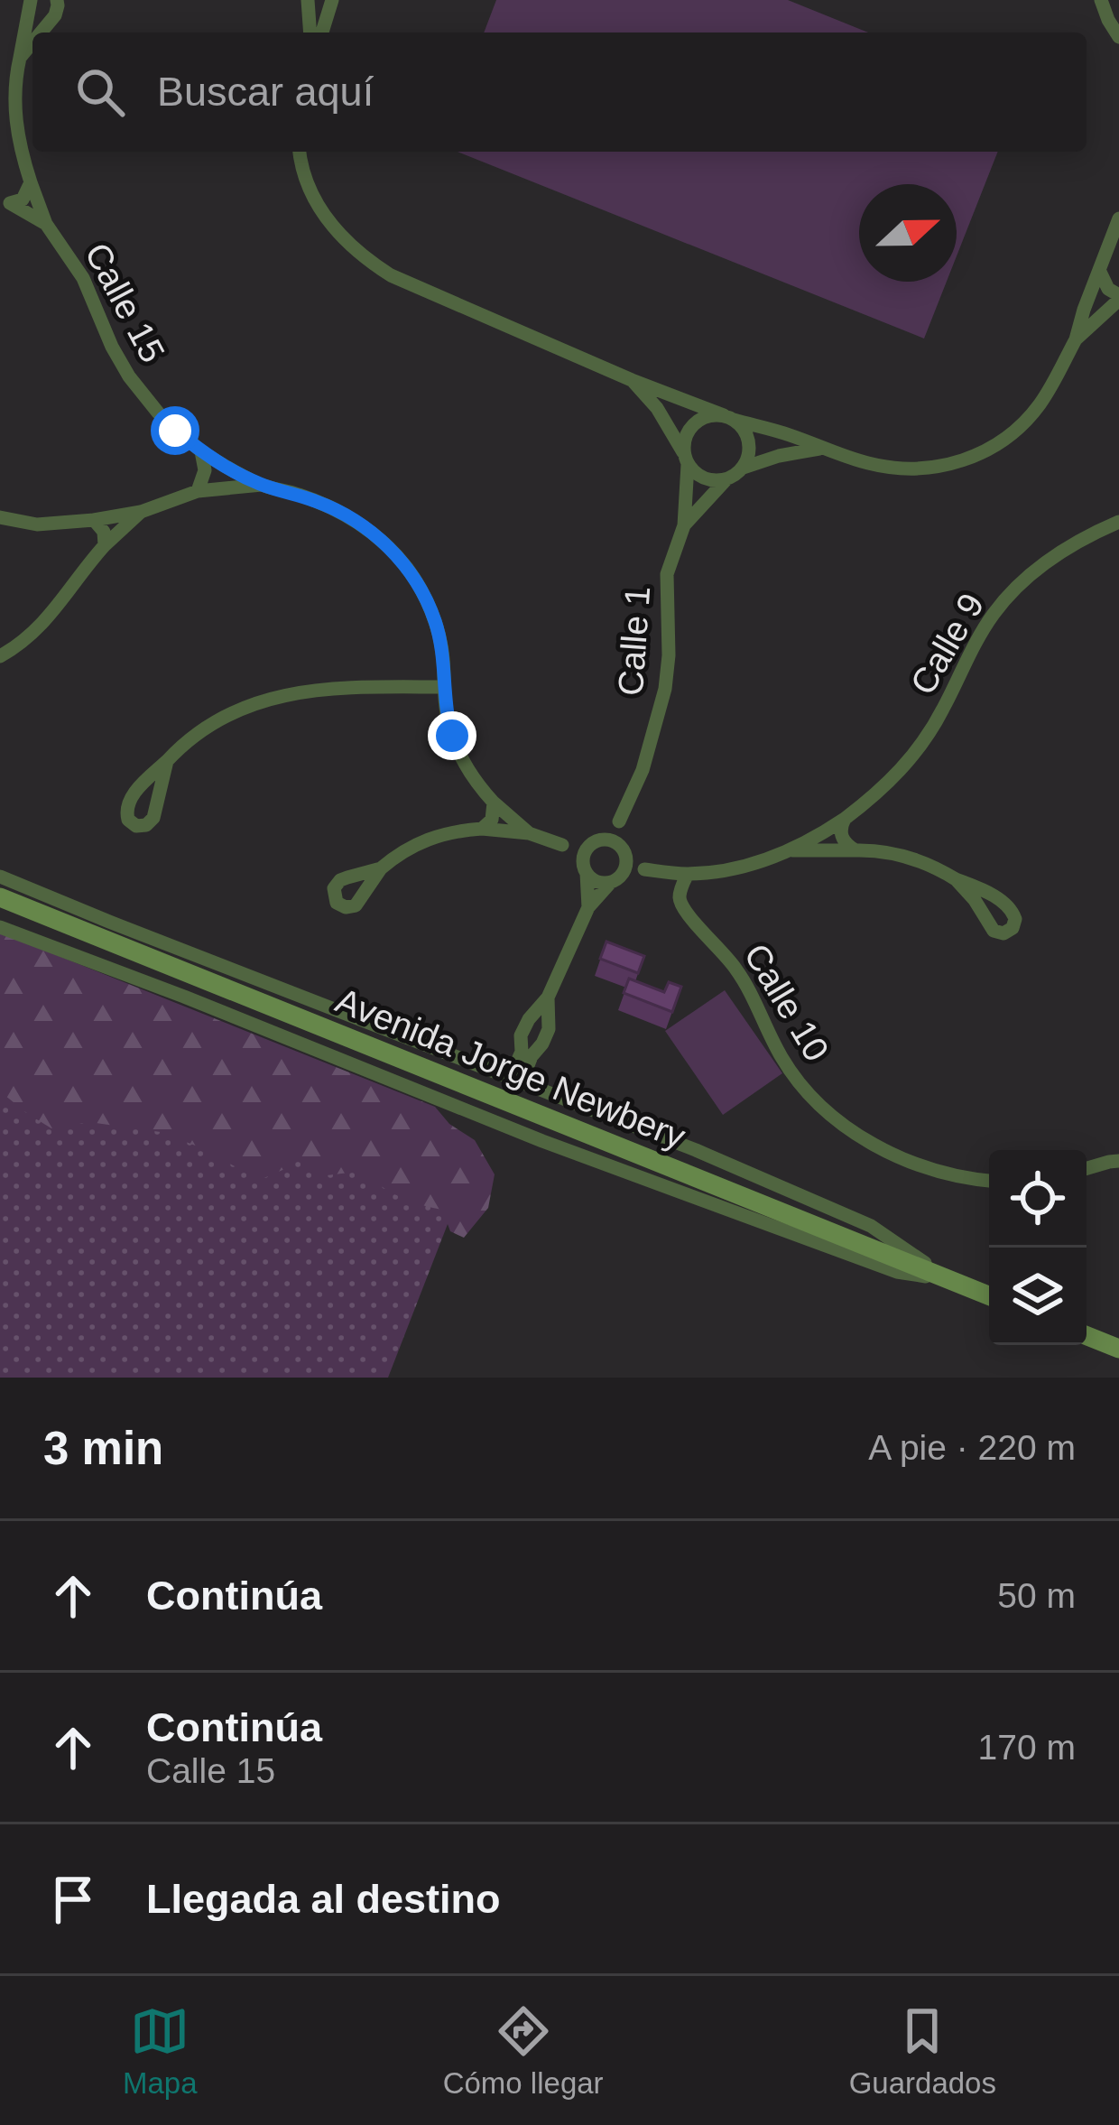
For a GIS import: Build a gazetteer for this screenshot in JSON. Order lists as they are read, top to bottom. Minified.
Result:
{"streets":{"main road":["Avenida Jorge Newbery"],"street":["Calle 15","Calle 1","Calle 9","Calle 10"]},"north":"right","page":{"search":"Buscar aquí","heading":["3 min","A pie · 220 m"],"list":[["Continúa","50 m"],["Continúa","Calle 15","170 m"],"Llegada al destino"],"nav":["Mapa","Cómo llegar","Guardados"]}}
